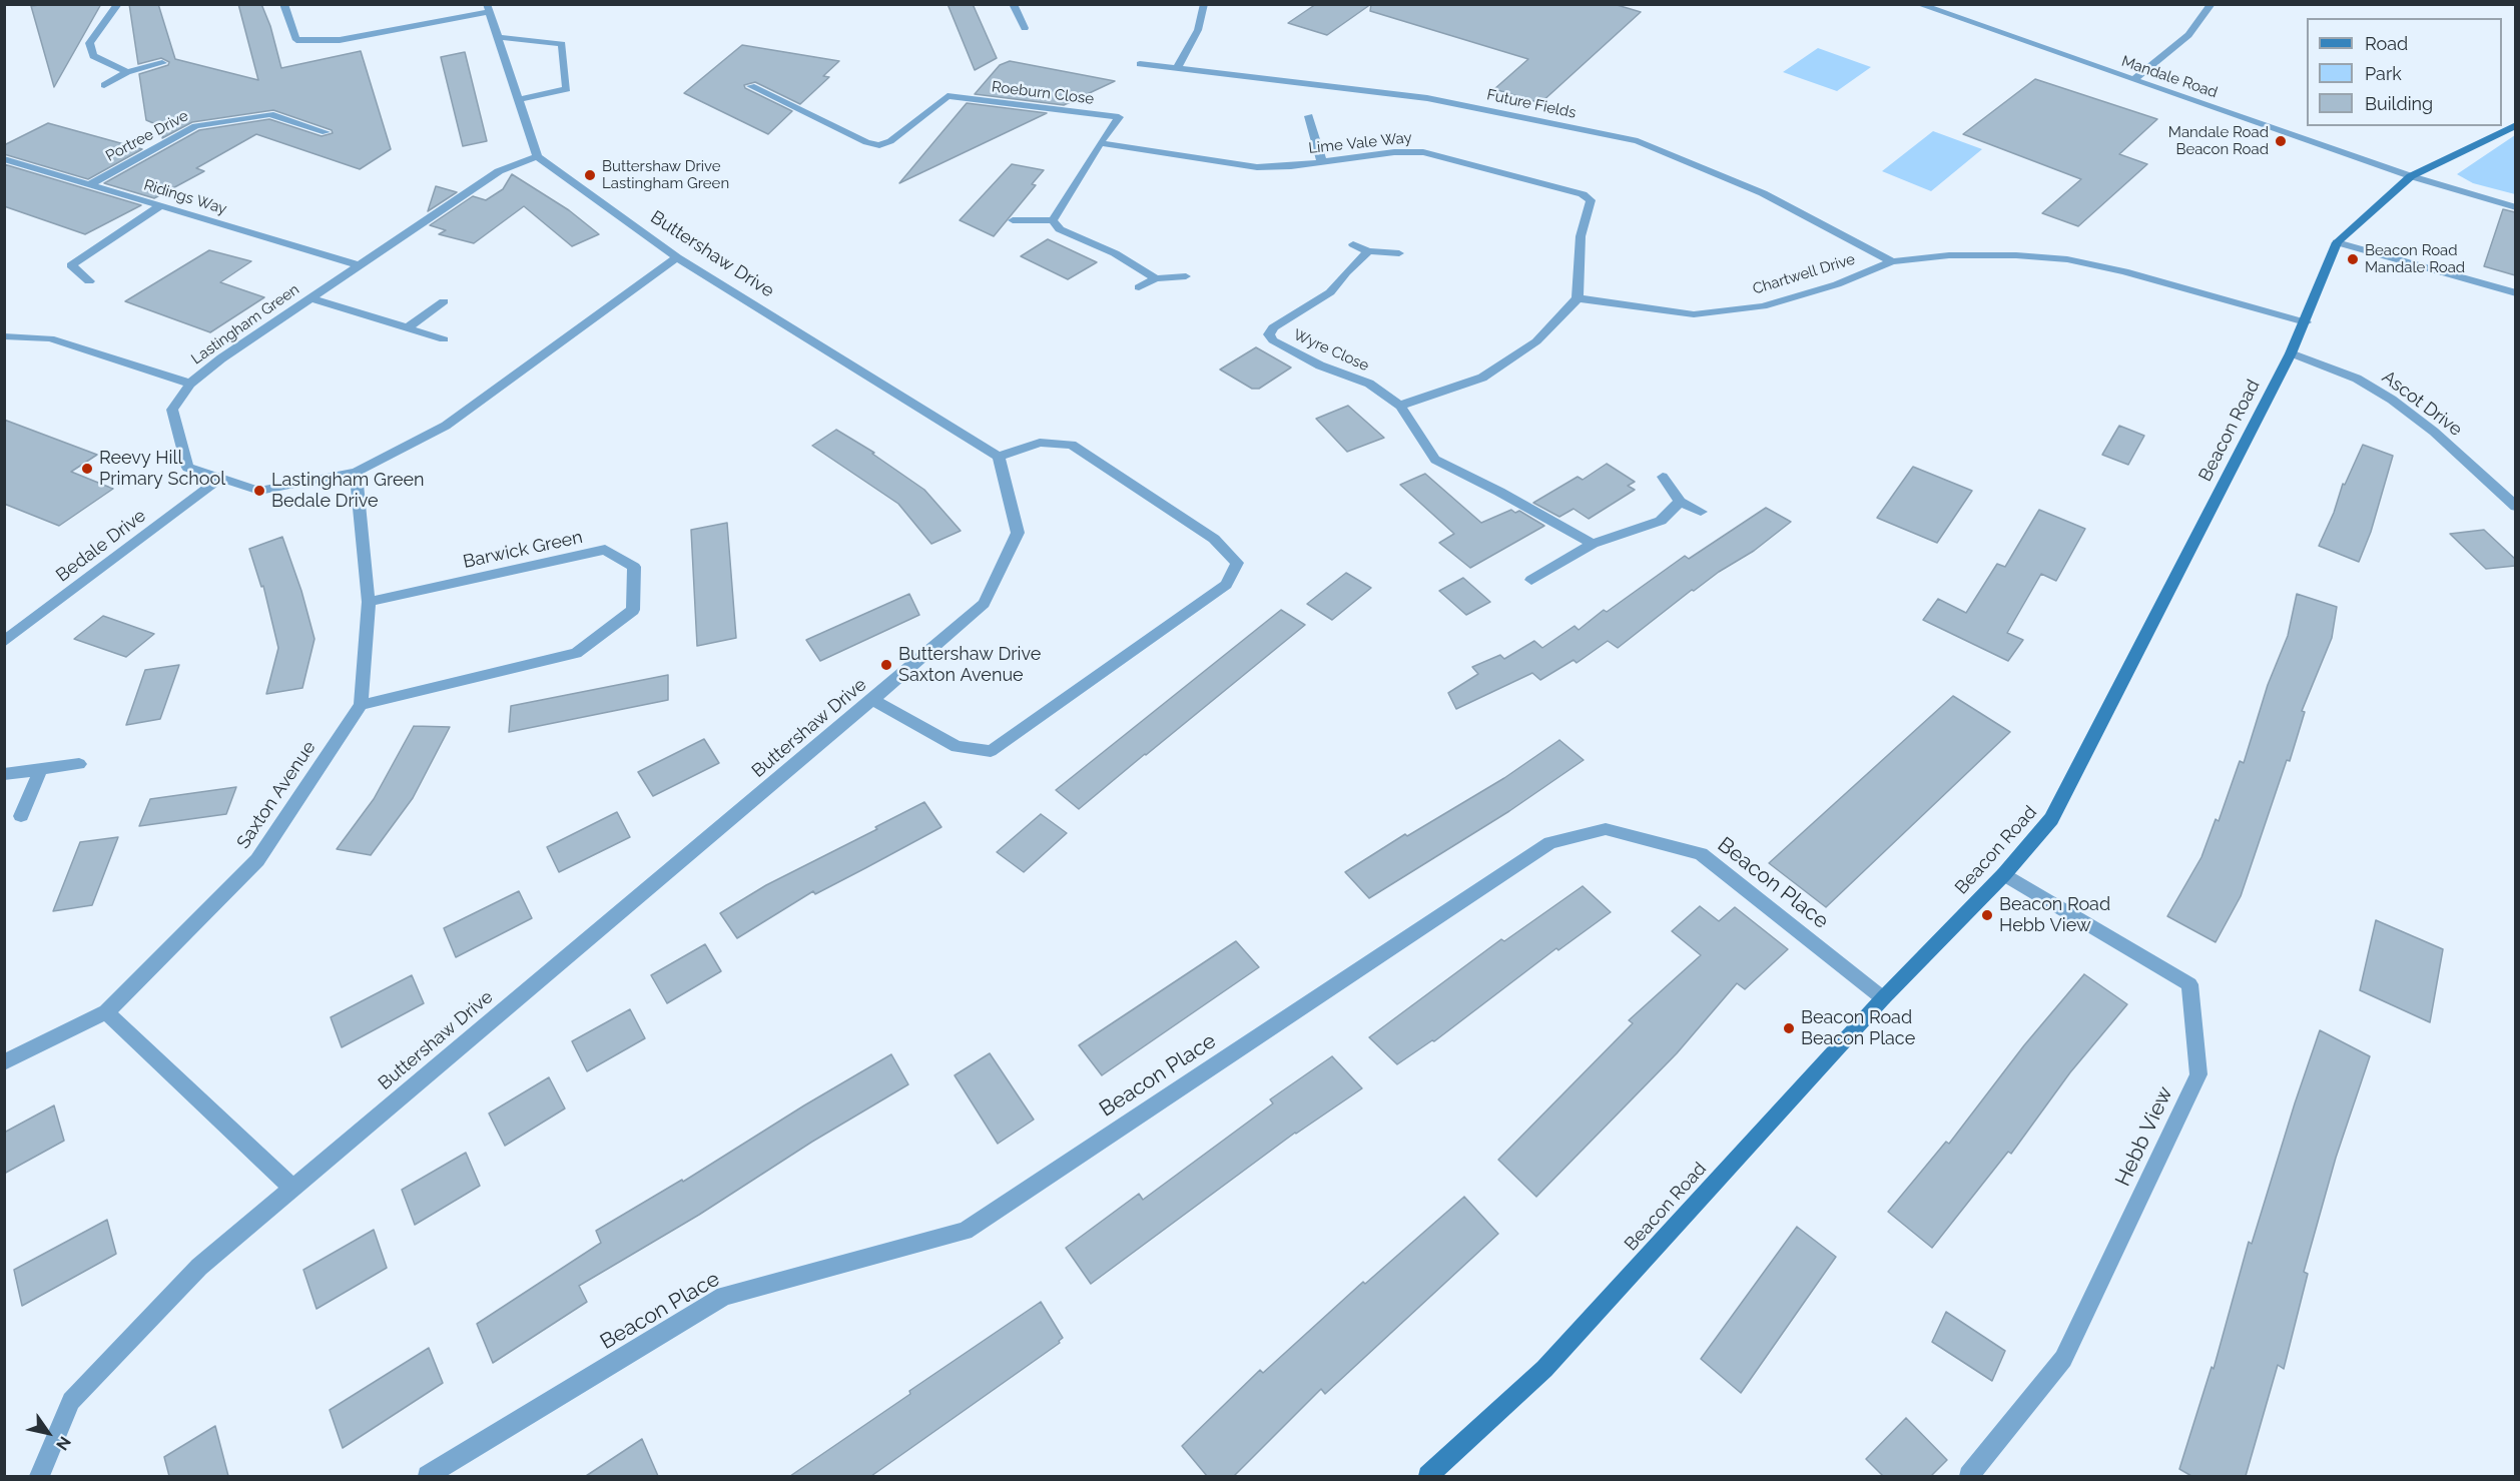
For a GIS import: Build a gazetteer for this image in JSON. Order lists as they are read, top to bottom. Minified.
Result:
{"streets":{"main road":["Beacon Road"],"street":["Mandale Road","Roeburn Close","Future Fields","Portree Drive","Lime Vale Way","Ridings Way","Buttershaw Drive","Chartwell Drive","Lastingham Green","Wyre Close","Ascot Drive","Bedale Drive","Barwick Green","Saxton Avenue","Beacon Place","Hebb View"]},"crossings":[["Mandale Road","Beacon Road"],["Roeburn Close","Lime Vale Way"],["Future Fields","Chartwell Drive"],["Portree Drive","Ridings Way"],["Lime Vale Way","Chartwell Drive"],["Ridings Way","Lastingham Green"],["Buttershaw Drive","Lastingham Green"],["Chartwell Drive","Beacon Road"],["Lastingham Green","Bedale Drive"],["Lastingham Green","Saxton Avenue"],["Ascot Drive","Beacon Road"],["Beacon Road","Beacon Place"],["Beacon Road","Hebb View"],["Barwick Green","Saxton Avenue"]],"places":["Mandale Road Beacon Road","Buttershaw Drive Lastingham Green","Beacon Road Mandale Road","Reevy Hill Primary School","Lastingham Green Bedale Drive","Buttershaw Drive Saxton Avenue","Beacon Road Hebb View","Beacon Road Beacon Place"],"legend":["Road","Park","Building"],"north":"bottom right"}
